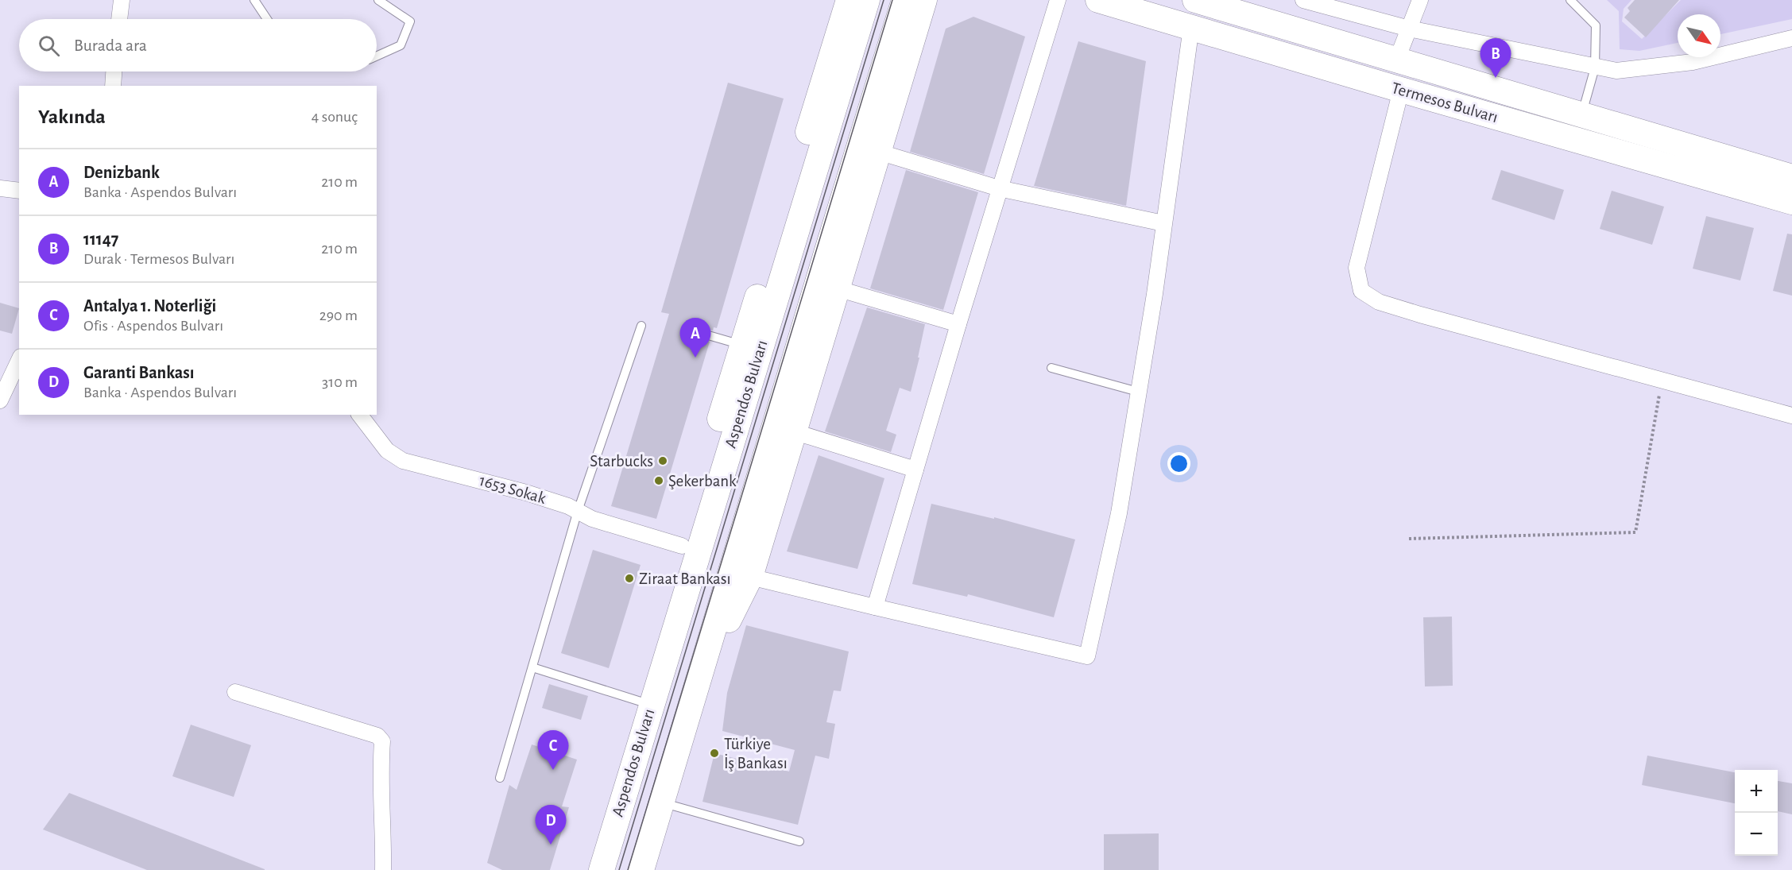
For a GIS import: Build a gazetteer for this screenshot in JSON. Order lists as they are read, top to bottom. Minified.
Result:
{"streets":{"main road":["Termesos Bulvarı","Aspendos Bulvarı"],"street":["1653 Sokak"]},"places":["Starbucks","Şekerbank","Ziraat Bankası","Türkiye İş Bankası"],"north":"bottom right","page":{"search":"Burada ara","pins":["B","A","C","D"],"heading":["Yakında","4 sonuç"],"list":[{"mark":"A","name":"Denizbank","note":"Banka · Aspendos Bulvarı","value":"210 m"},{"mark":"B","name":"11147","note":"Durak · Termesos Bulvarı","value":"210 m"},{"mark":"C","name":"Antalya 1. Noterliği","note":"Ofis · Aspendos Bulvarı","value":"290 m"},{"mark":"D","name":"Garanti Bankası","note":"Banka · Aspendos Bulvarı","value":"310 m"}],"map_buttons":["+","−"]}}
